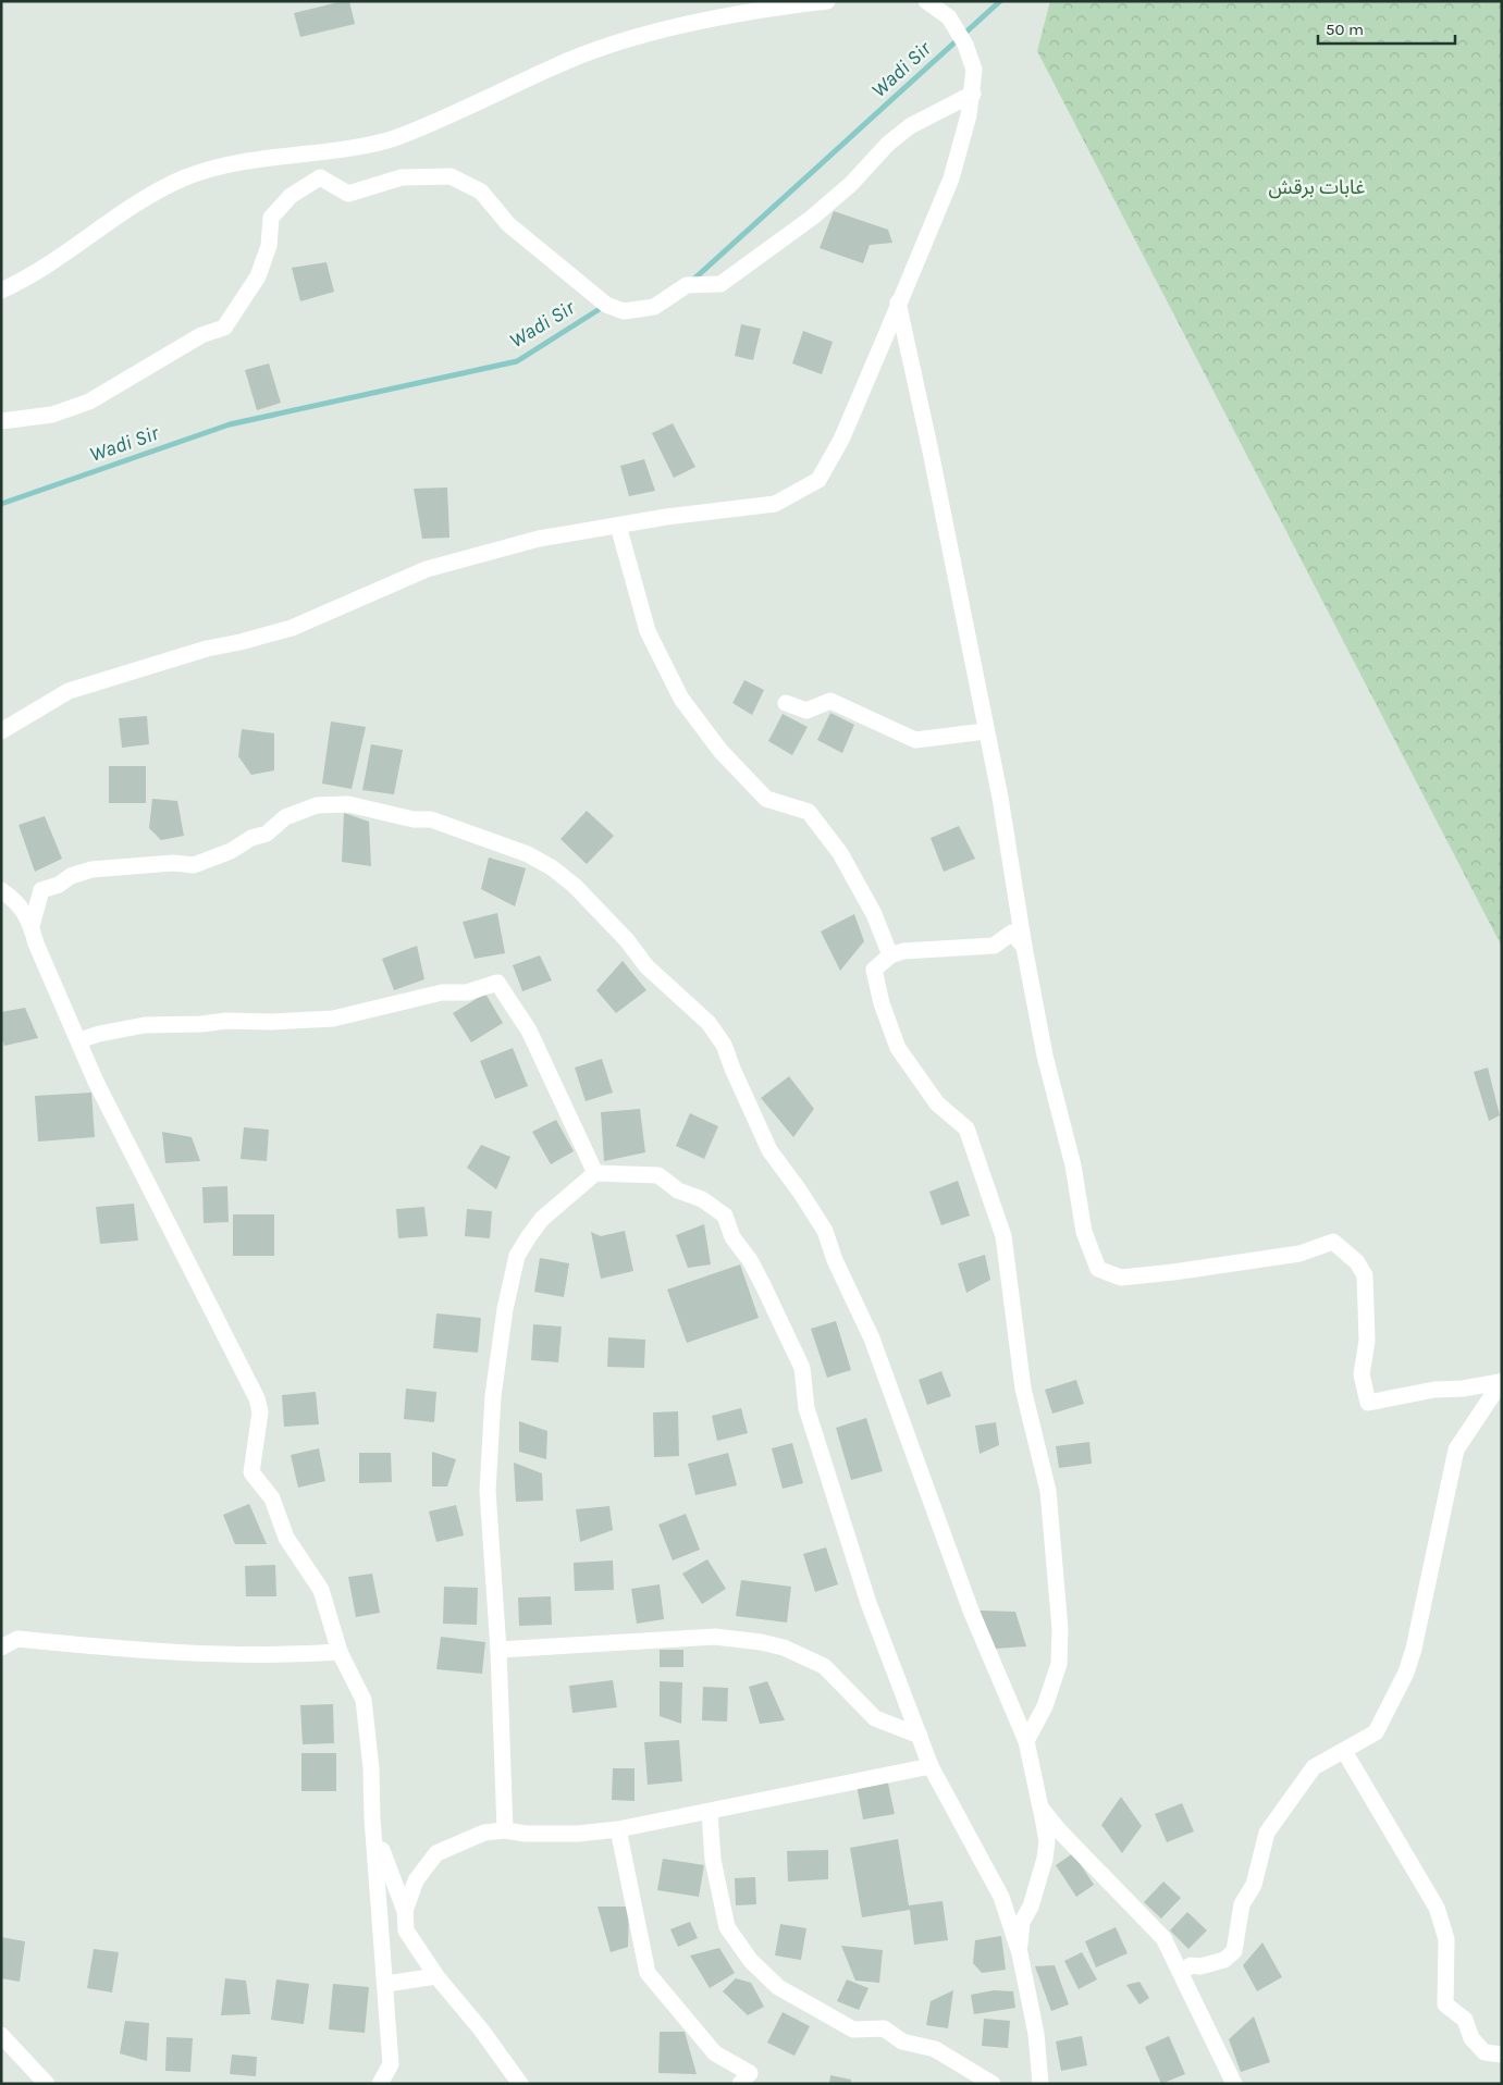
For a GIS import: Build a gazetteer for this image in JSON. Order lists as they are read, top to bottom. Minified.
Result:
{"water":["Wadi Sir"],"parks":["غابات برقش"],"scale_bar":"50 m"}
